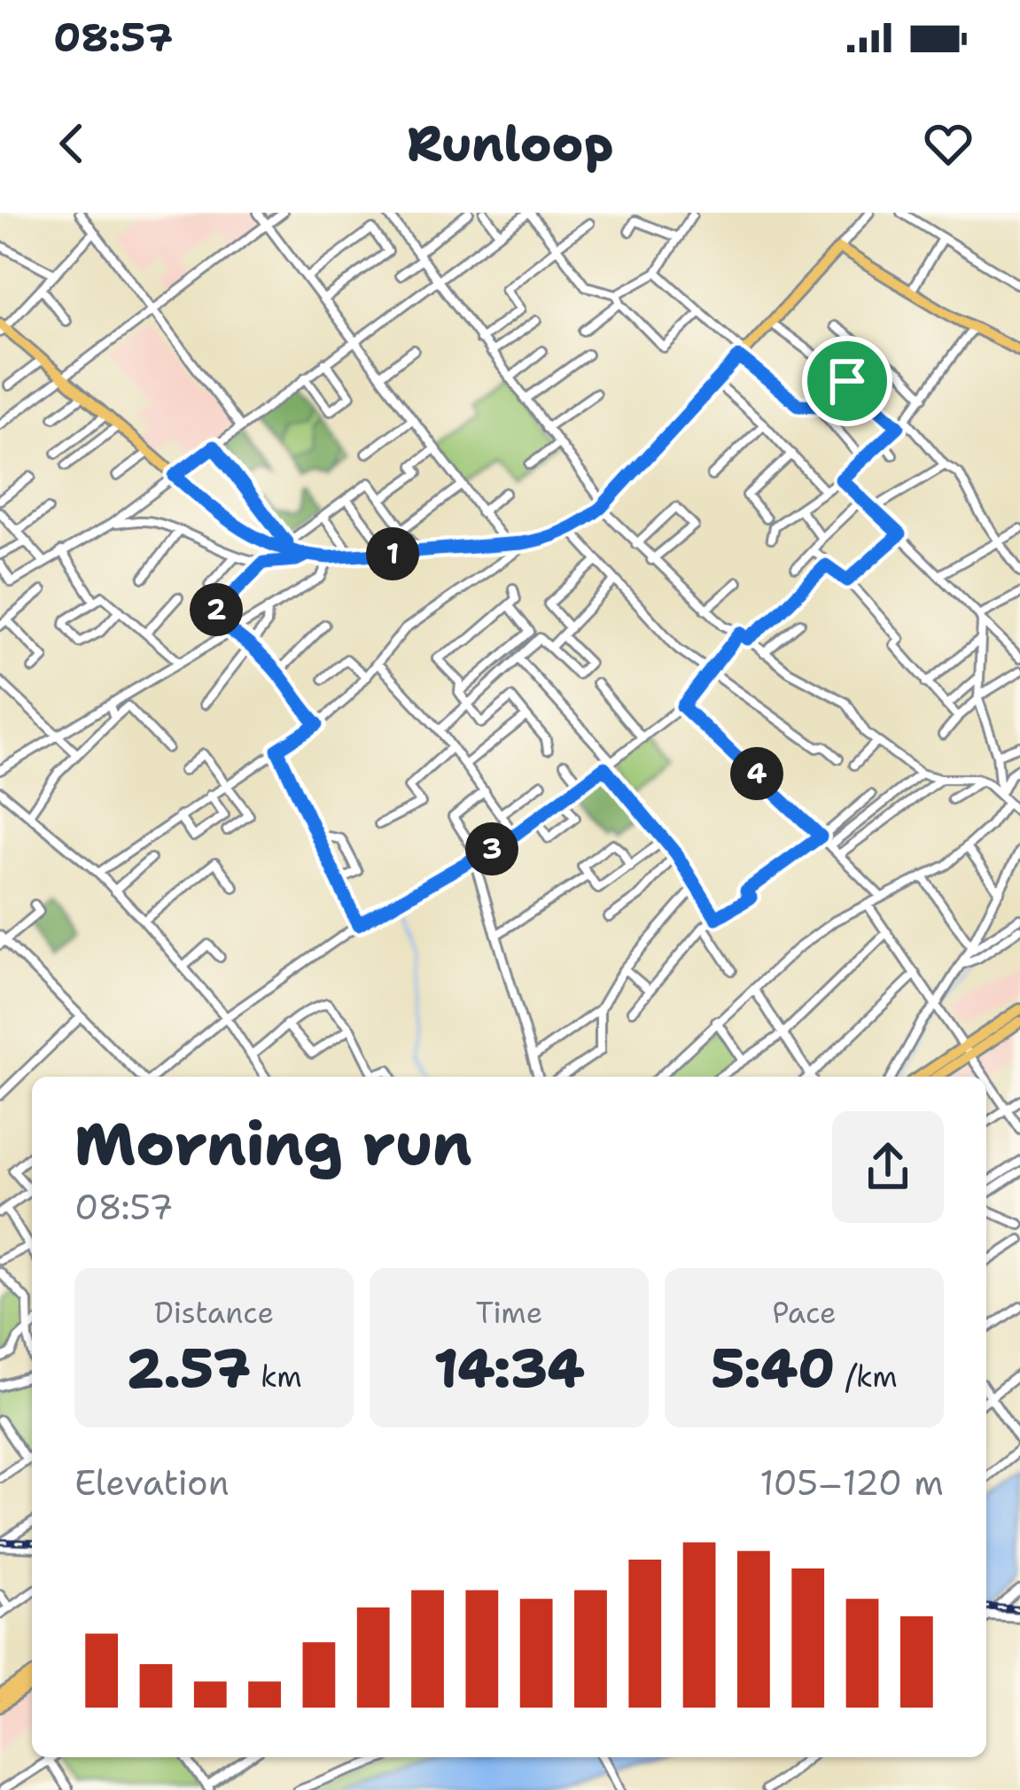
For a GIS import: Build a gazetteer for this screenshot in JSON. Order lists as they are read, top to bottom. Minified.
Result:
{"page":{"status":"08:57","header":"Runloop","pins":["1","2","4","3"],"heading":["Morning run","08:57"],"stats":[["Distance","2.57 km"],["Time","14:34"],["Pace","5:40 /km"]],"chart":["Elevation","105–120 m"]}}
